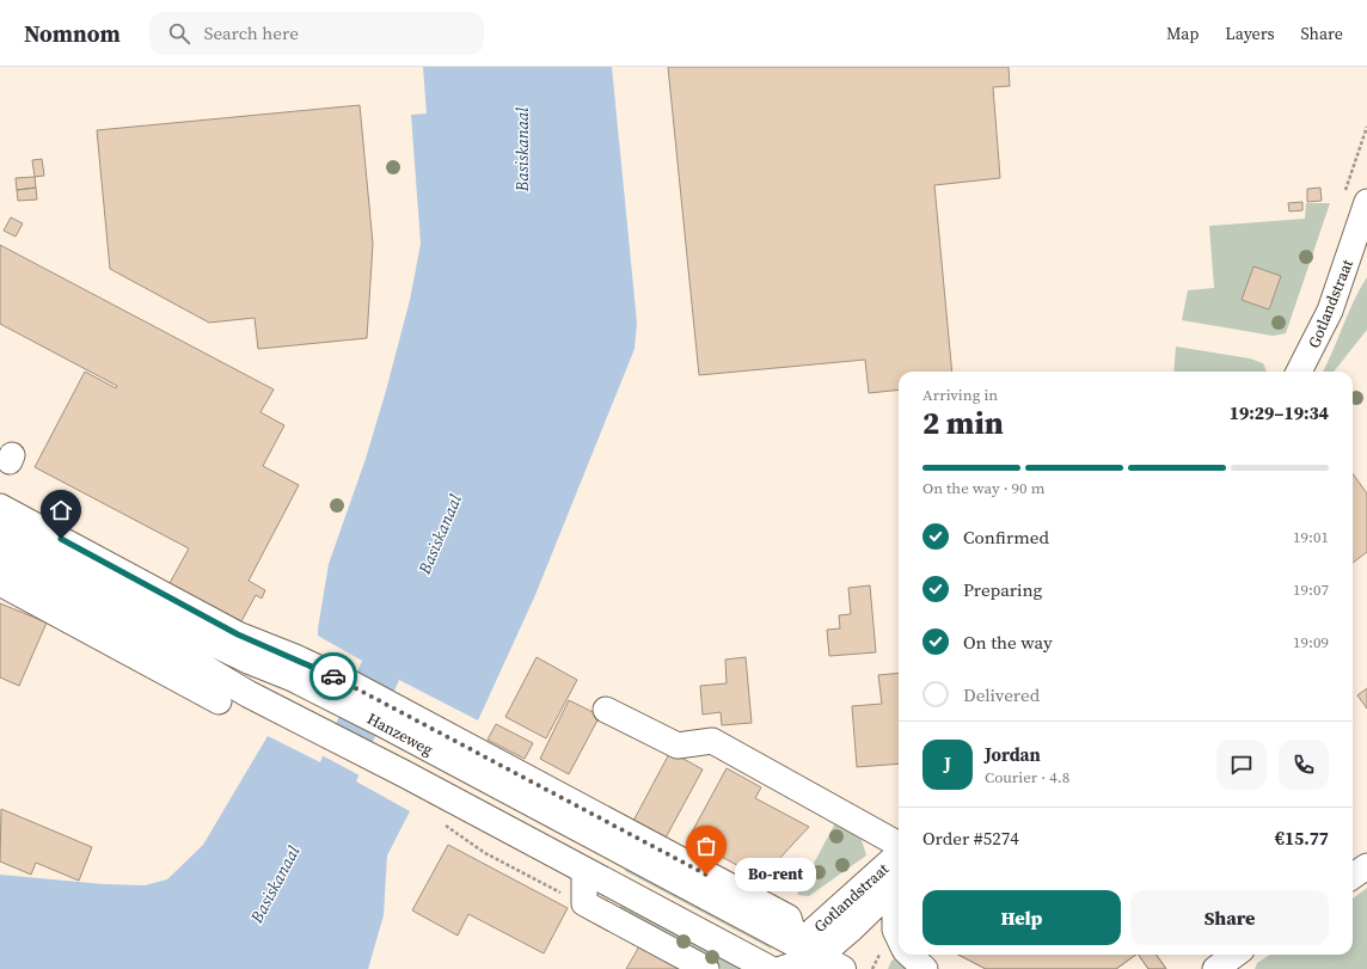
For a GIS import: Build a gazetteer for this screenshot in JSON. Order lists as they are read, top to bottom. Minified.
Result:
{"streets":{"main road":["Hanzeweg"],"street":["Gotlandstraat"]},"crossings":[["Gotlandstraat","Hanzeweg"]],"water":["Basiskanaal"],"places":["Bo-rent"],"page":{"header":"Nomnom","search":"Search here","nav":["Map","Layers","Share"],"heading":["2 min","Arriving in","19:29–19:34"],"panel":["Jordan","Courier · 4.8","Order #5274","€15.77"],"bar":"On the way · 90 m","list":[["Confirmed","19:01"],["Preparing","19:07"],["On the way","19:09"],"Delivered"],"round":"J","bubble":"Bo-rent","buttons":["Help","Share"]}}
